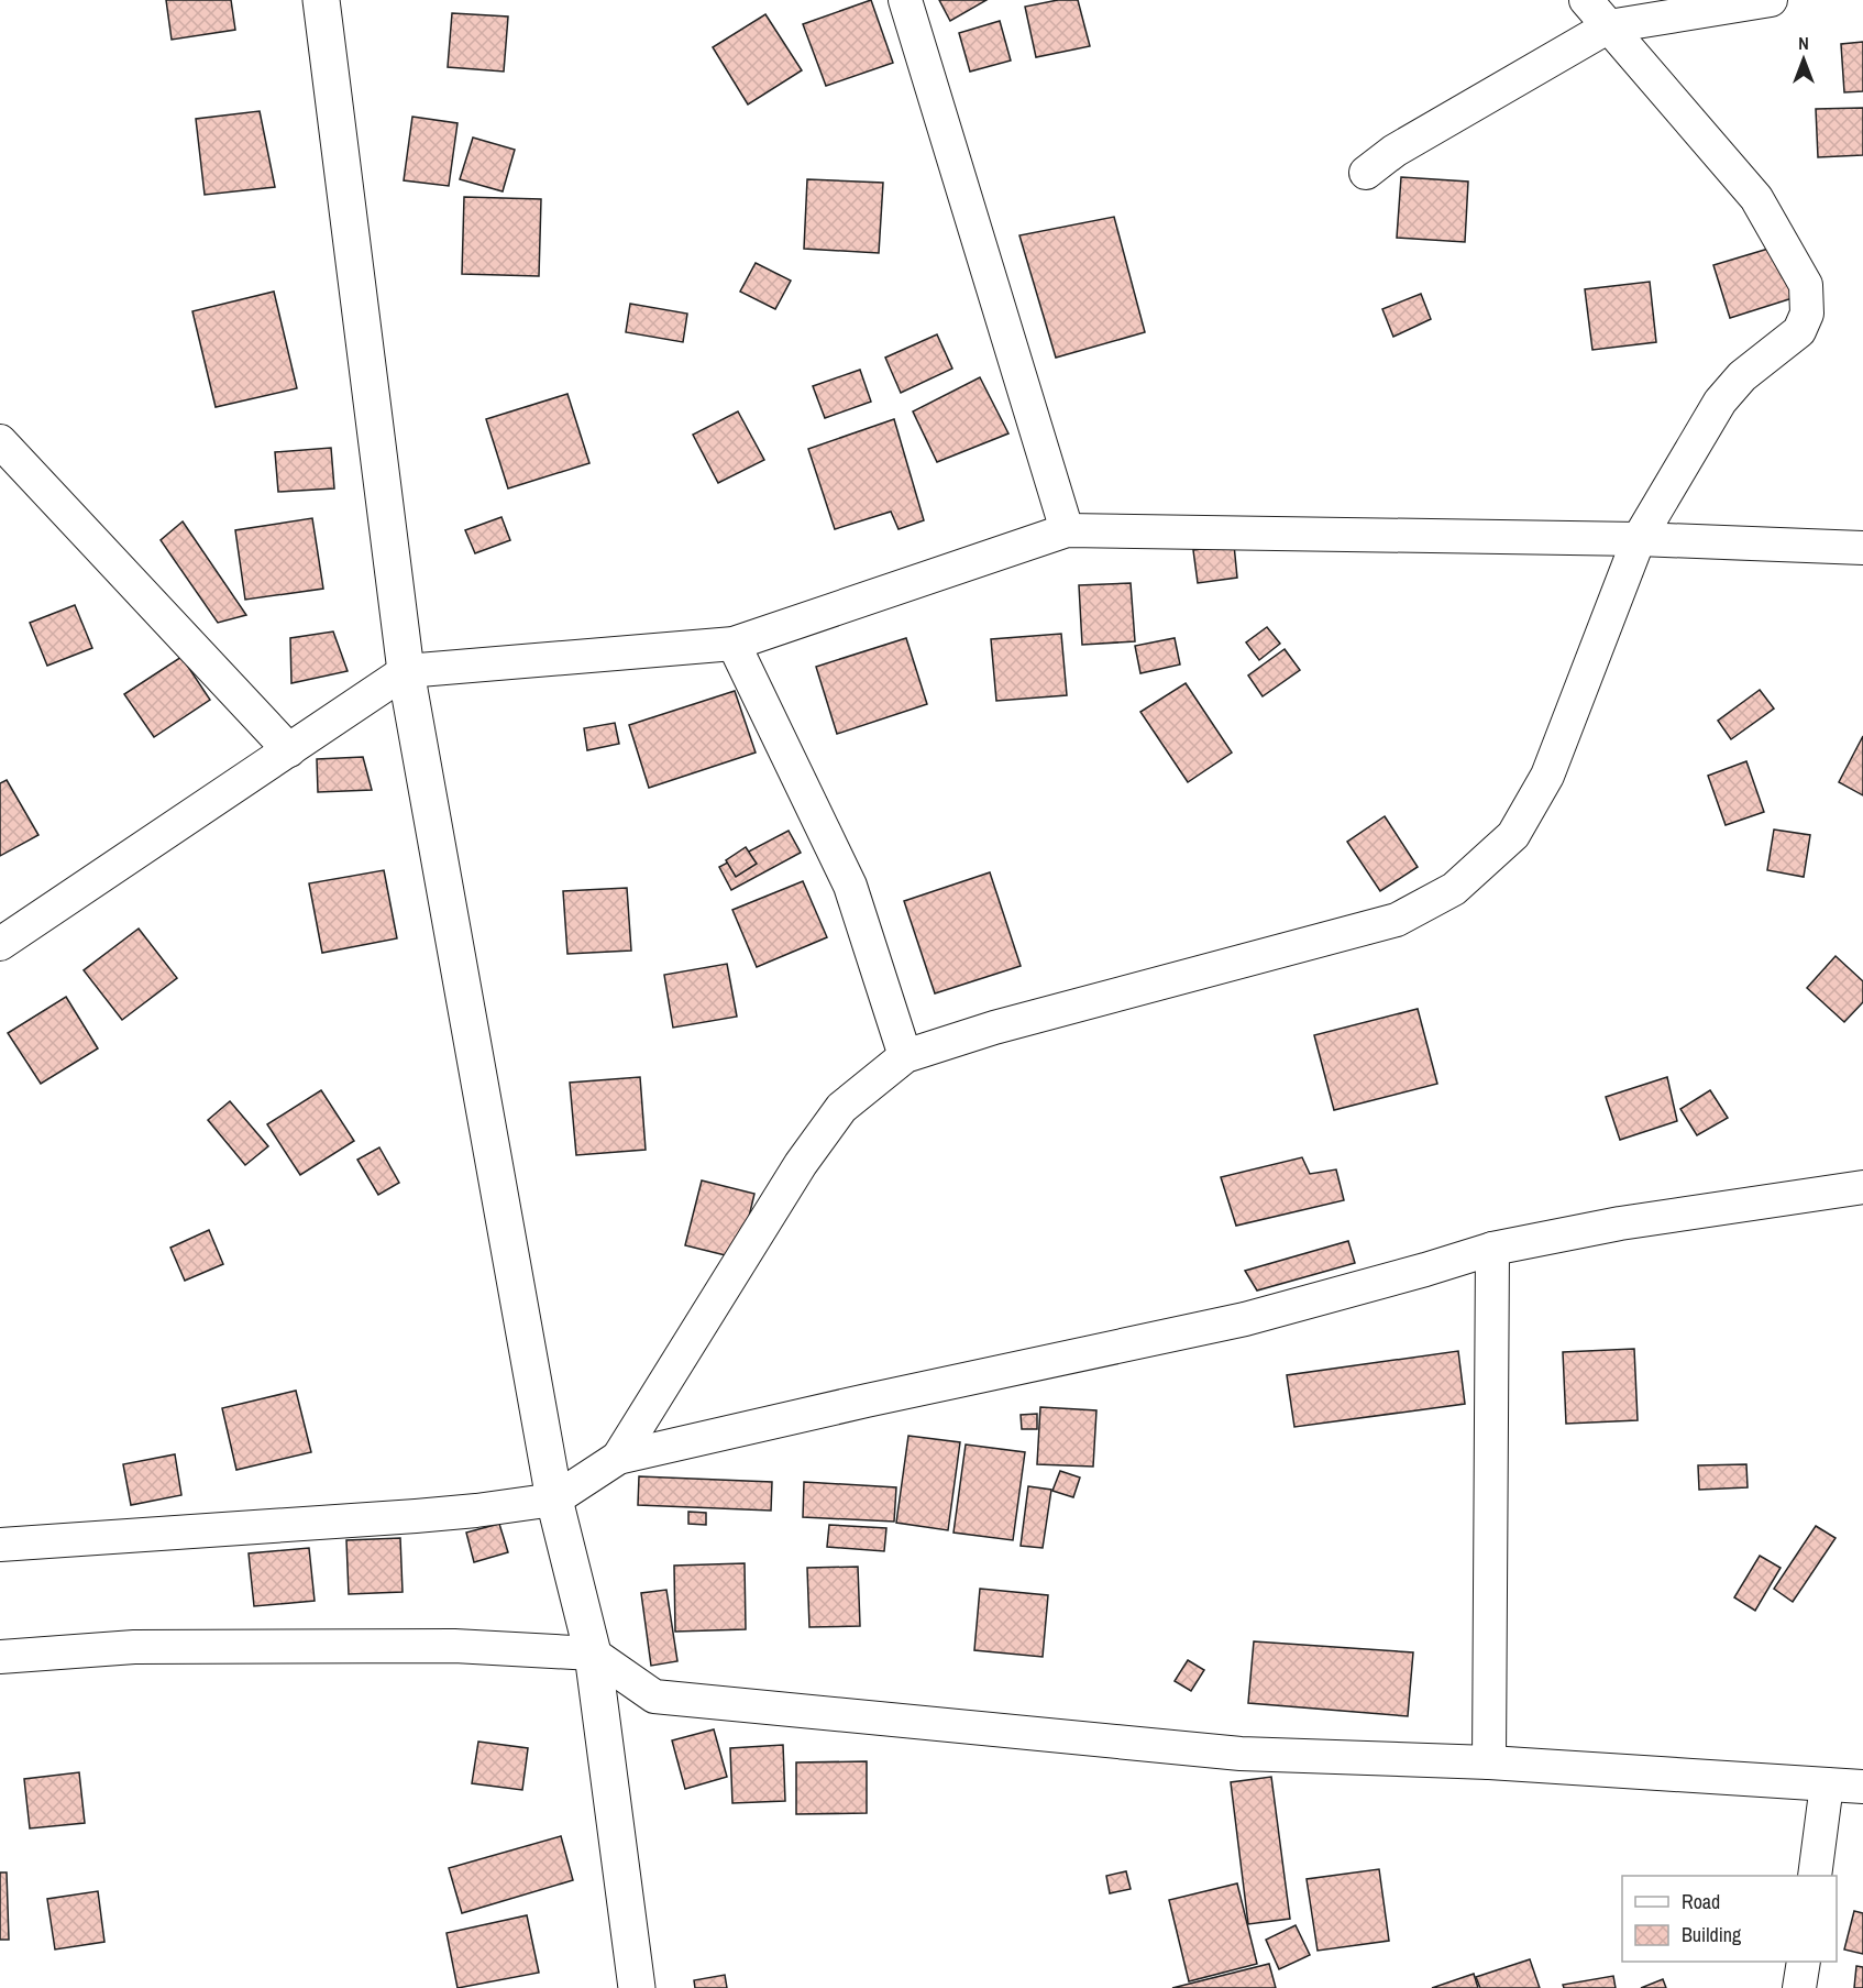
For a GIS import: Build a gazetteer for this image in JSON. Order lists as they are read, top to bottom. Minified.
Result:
{"legend":["Road","Building"],"north":"top"}
